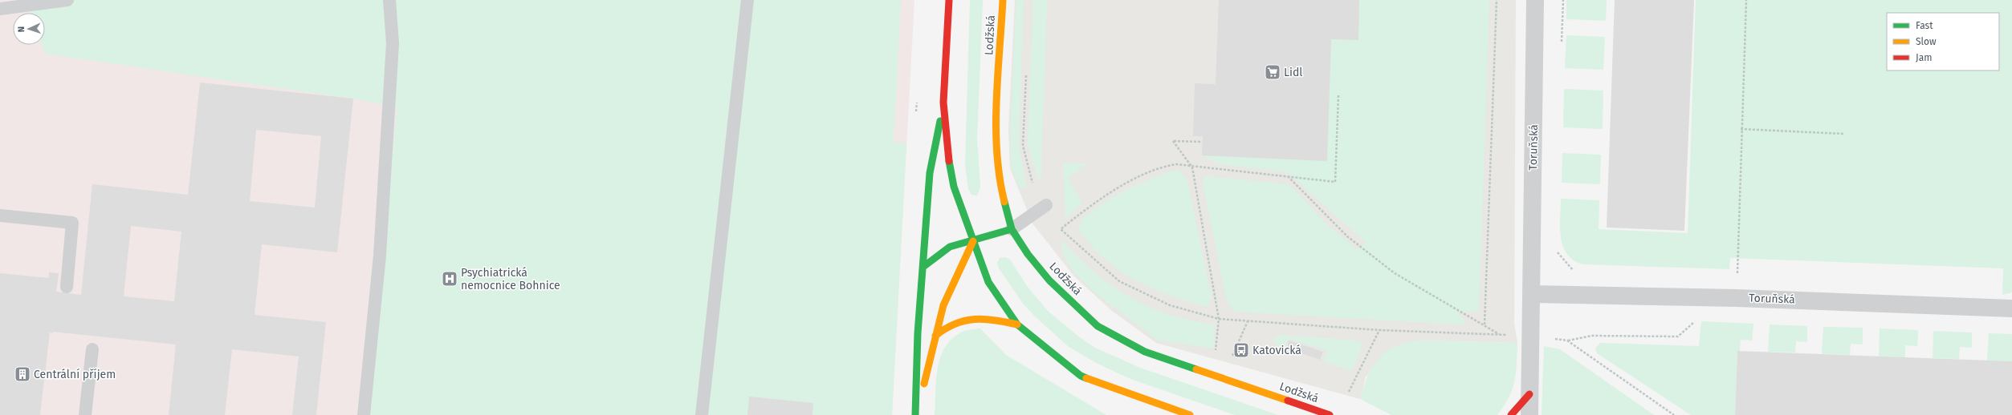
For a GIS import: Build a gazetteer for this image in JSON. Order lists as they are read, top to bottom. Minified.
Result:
{"streets":{"street":["Lodžská","Toruňská"]},"places":{"supermarket":["Lidl"],"hospital":["Psychiatrická nemocnice Bohnice"],"bus stop":["Katovická"],"building":["Centrální příjem"]},"legend":["Fast","Slow","Jam"],"north":"left"}
